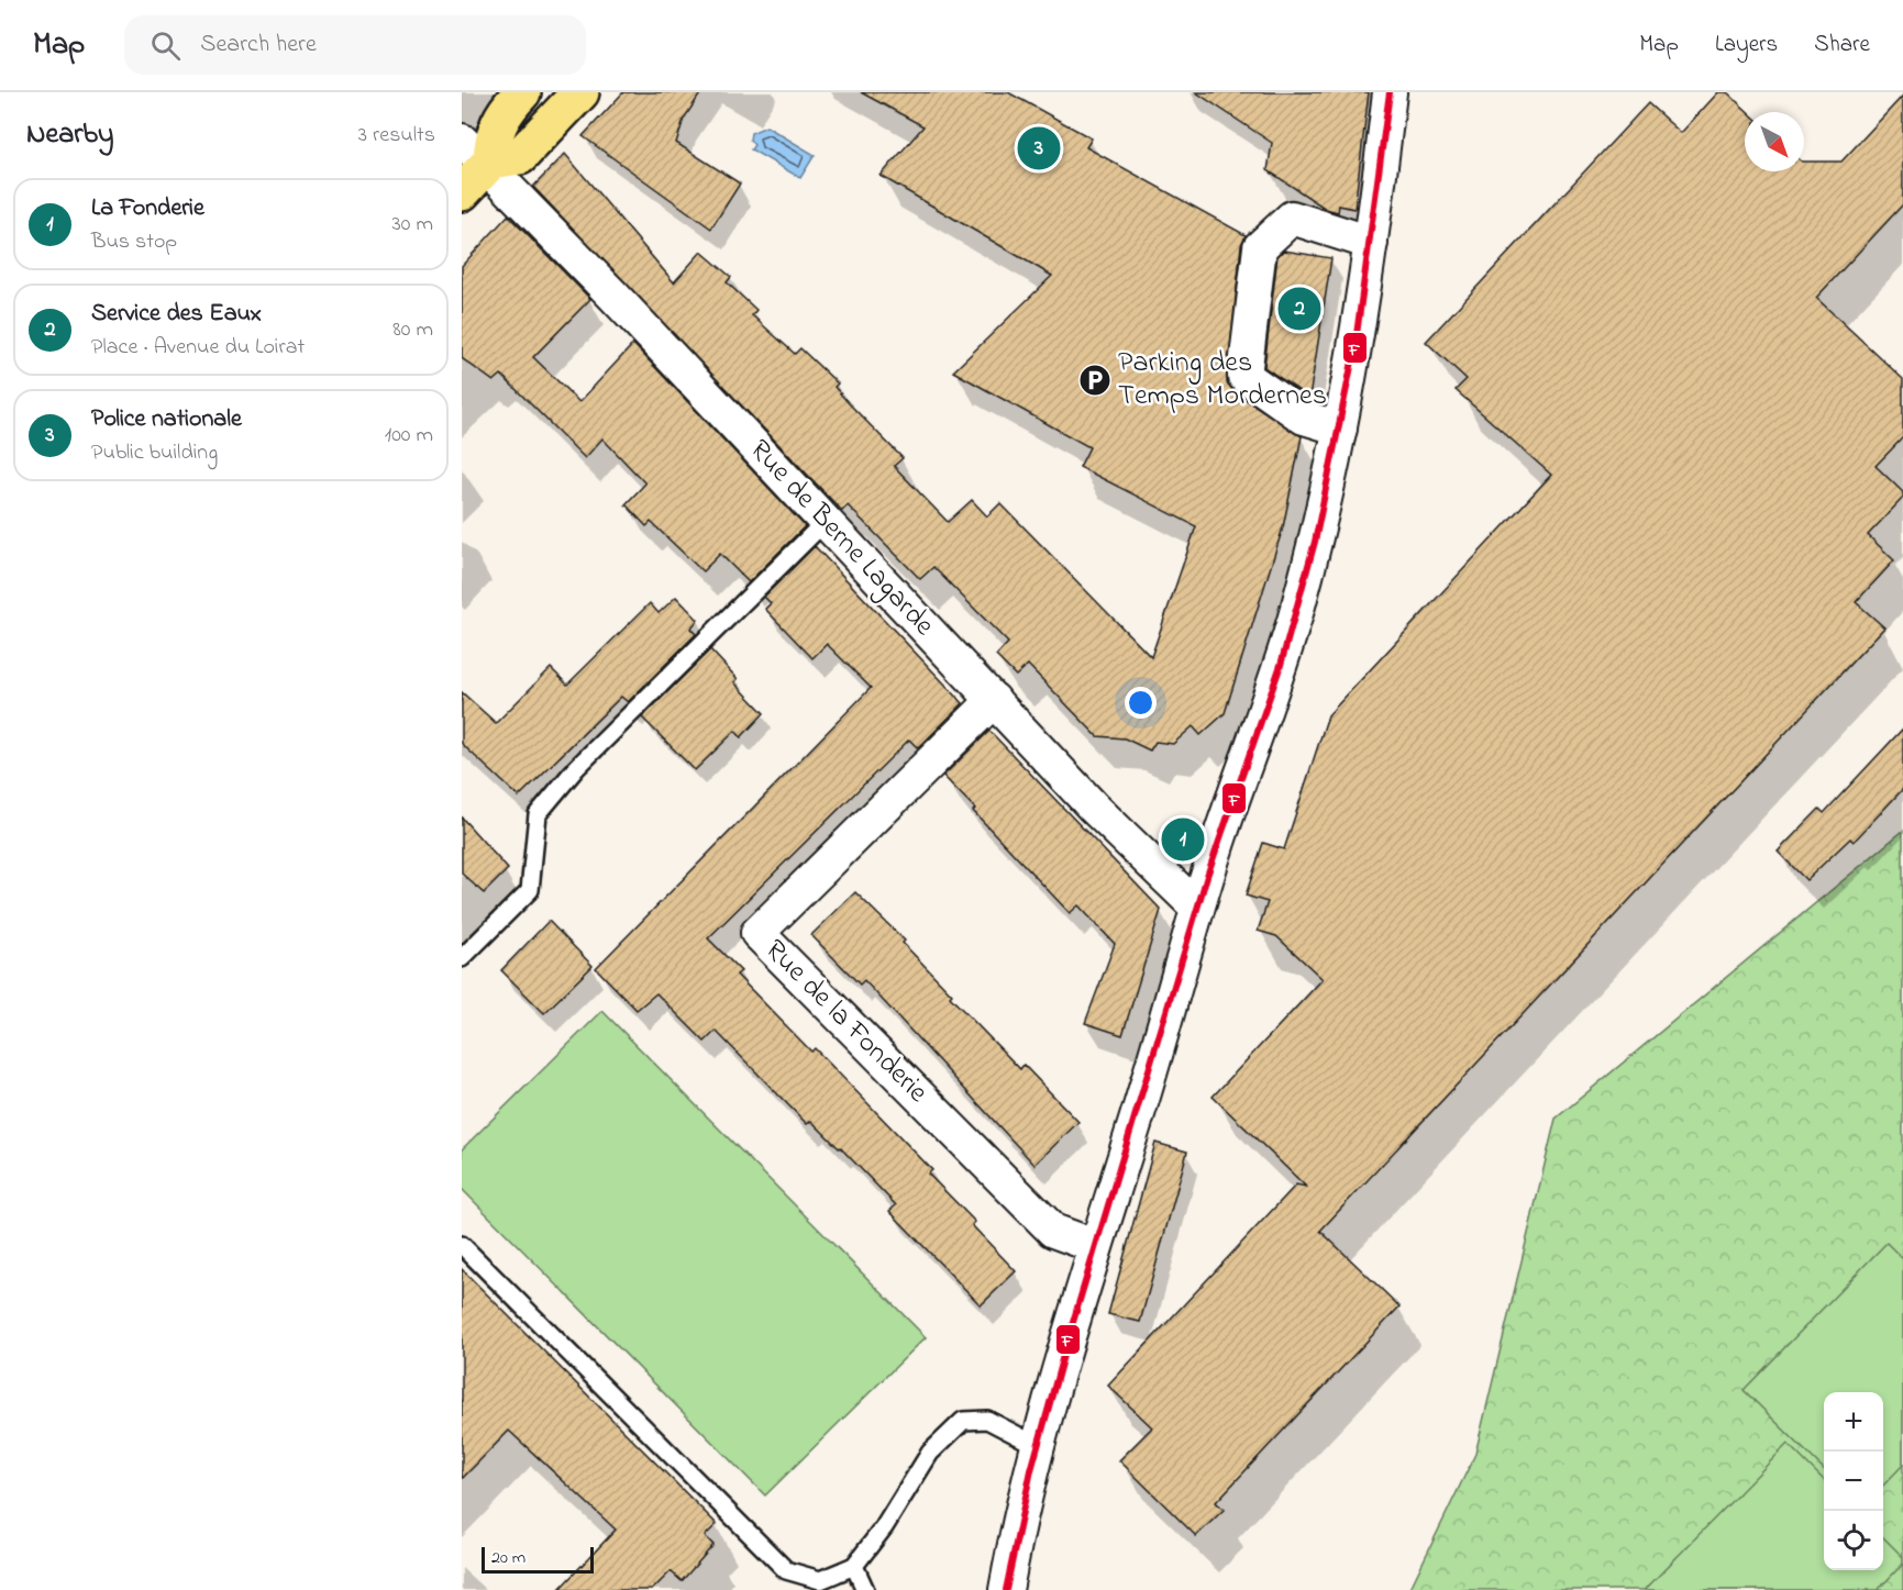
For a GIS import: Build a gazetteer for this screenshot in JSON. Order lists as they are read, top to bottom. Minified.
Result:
{"streets":{"street":["Rue de Berne Lagarde","Rue de la Fonderie"]},"crossings":[["Rue de Berne Lagarde","Rue de la Fonderie"]],"places":{"parking":["Parking des Temps Mordernes"]},"lines":["transit line F"],"scale_bar":"20 m","north":"bottom right","page":{"header":"Map","search":"Search here","nav":["Map","Layers","Share"],"heading":["Nearby","3 results"],"pins":["3","2","1"],"list":[{"mark":"1","name":"La Fonderie","note":"Bus stop","value":"30 m"},{"mark":"2","name":"Service des Eaux","note":"Place · Avenue du Loirat","value":"80 m"},{"mark":"3","name":"Police nationale","note":"Public building","value":"100 m"}],"map_buttons":["+","−"],"scale":"20 m"}}
